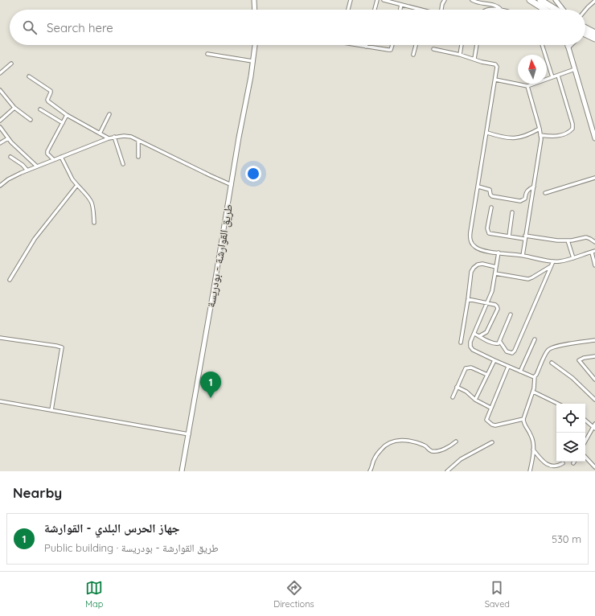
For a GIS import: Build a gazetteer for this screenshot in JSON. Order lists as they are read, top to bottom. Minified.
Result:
{"streets":{"main road":["طريق القوارشة - بودريسة"]},"north":"top","page":{"search":"Search here","pins":"1","heading":"Nearby","list":[{"mark":"1","name":"جهاز الحرس البلدي - القوارشة","note":"Public building · طريق القوارشة - بودريسة","value":"530 m"}],"nav":["Map","Directions","Saved"]}}
